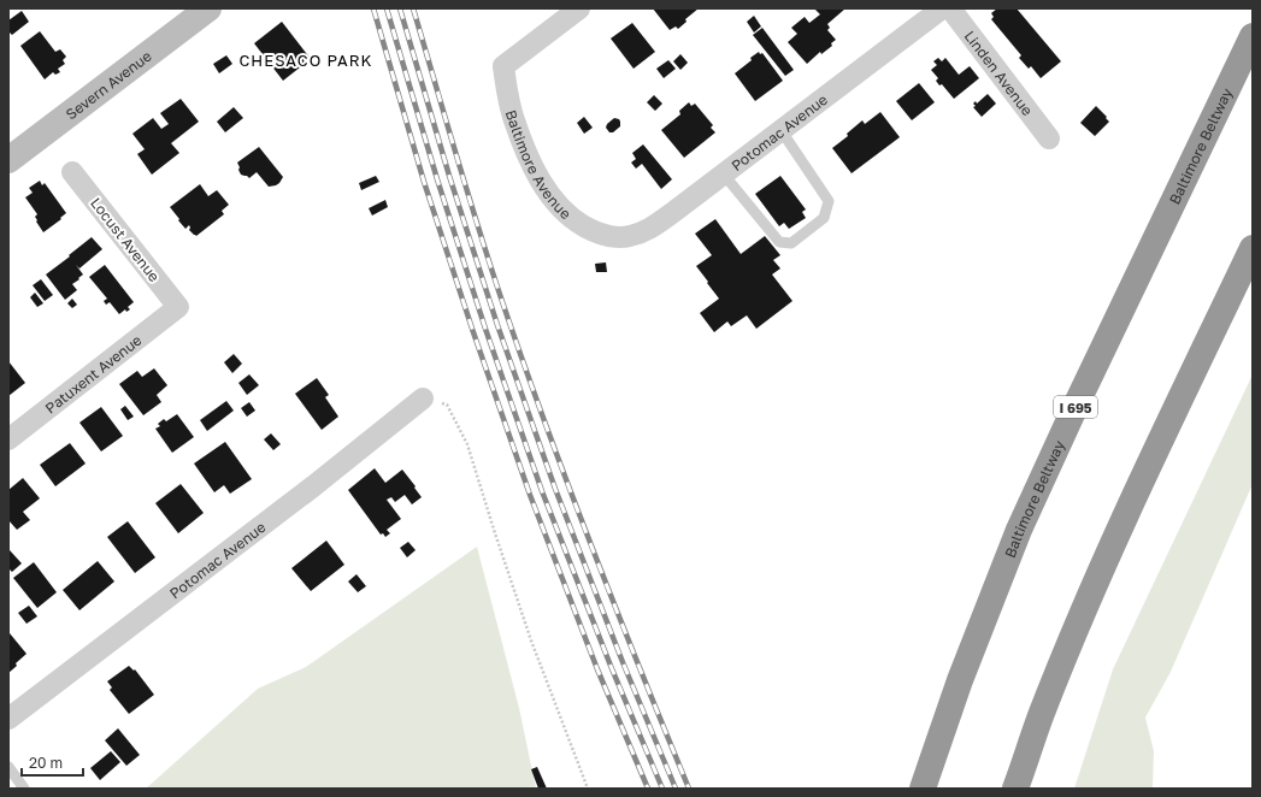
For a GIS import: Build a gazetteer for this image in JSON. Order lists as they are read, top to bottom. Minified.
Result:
{"streets":{"highway":["Baltimore Beltway","I 695"],"street":["Linden Avenue","Severn Avenue","Potomac Avenue","Baltimore Avenue","Locust Avenue","Patuxent Avenue"]},"crossings":[["Potomac Avenue","Baltimore Avenue"],["Locust Avenue","Patuxent Avenue"]],"districts":["CHESACO PARK"],"scale_bar":"20 m"}
